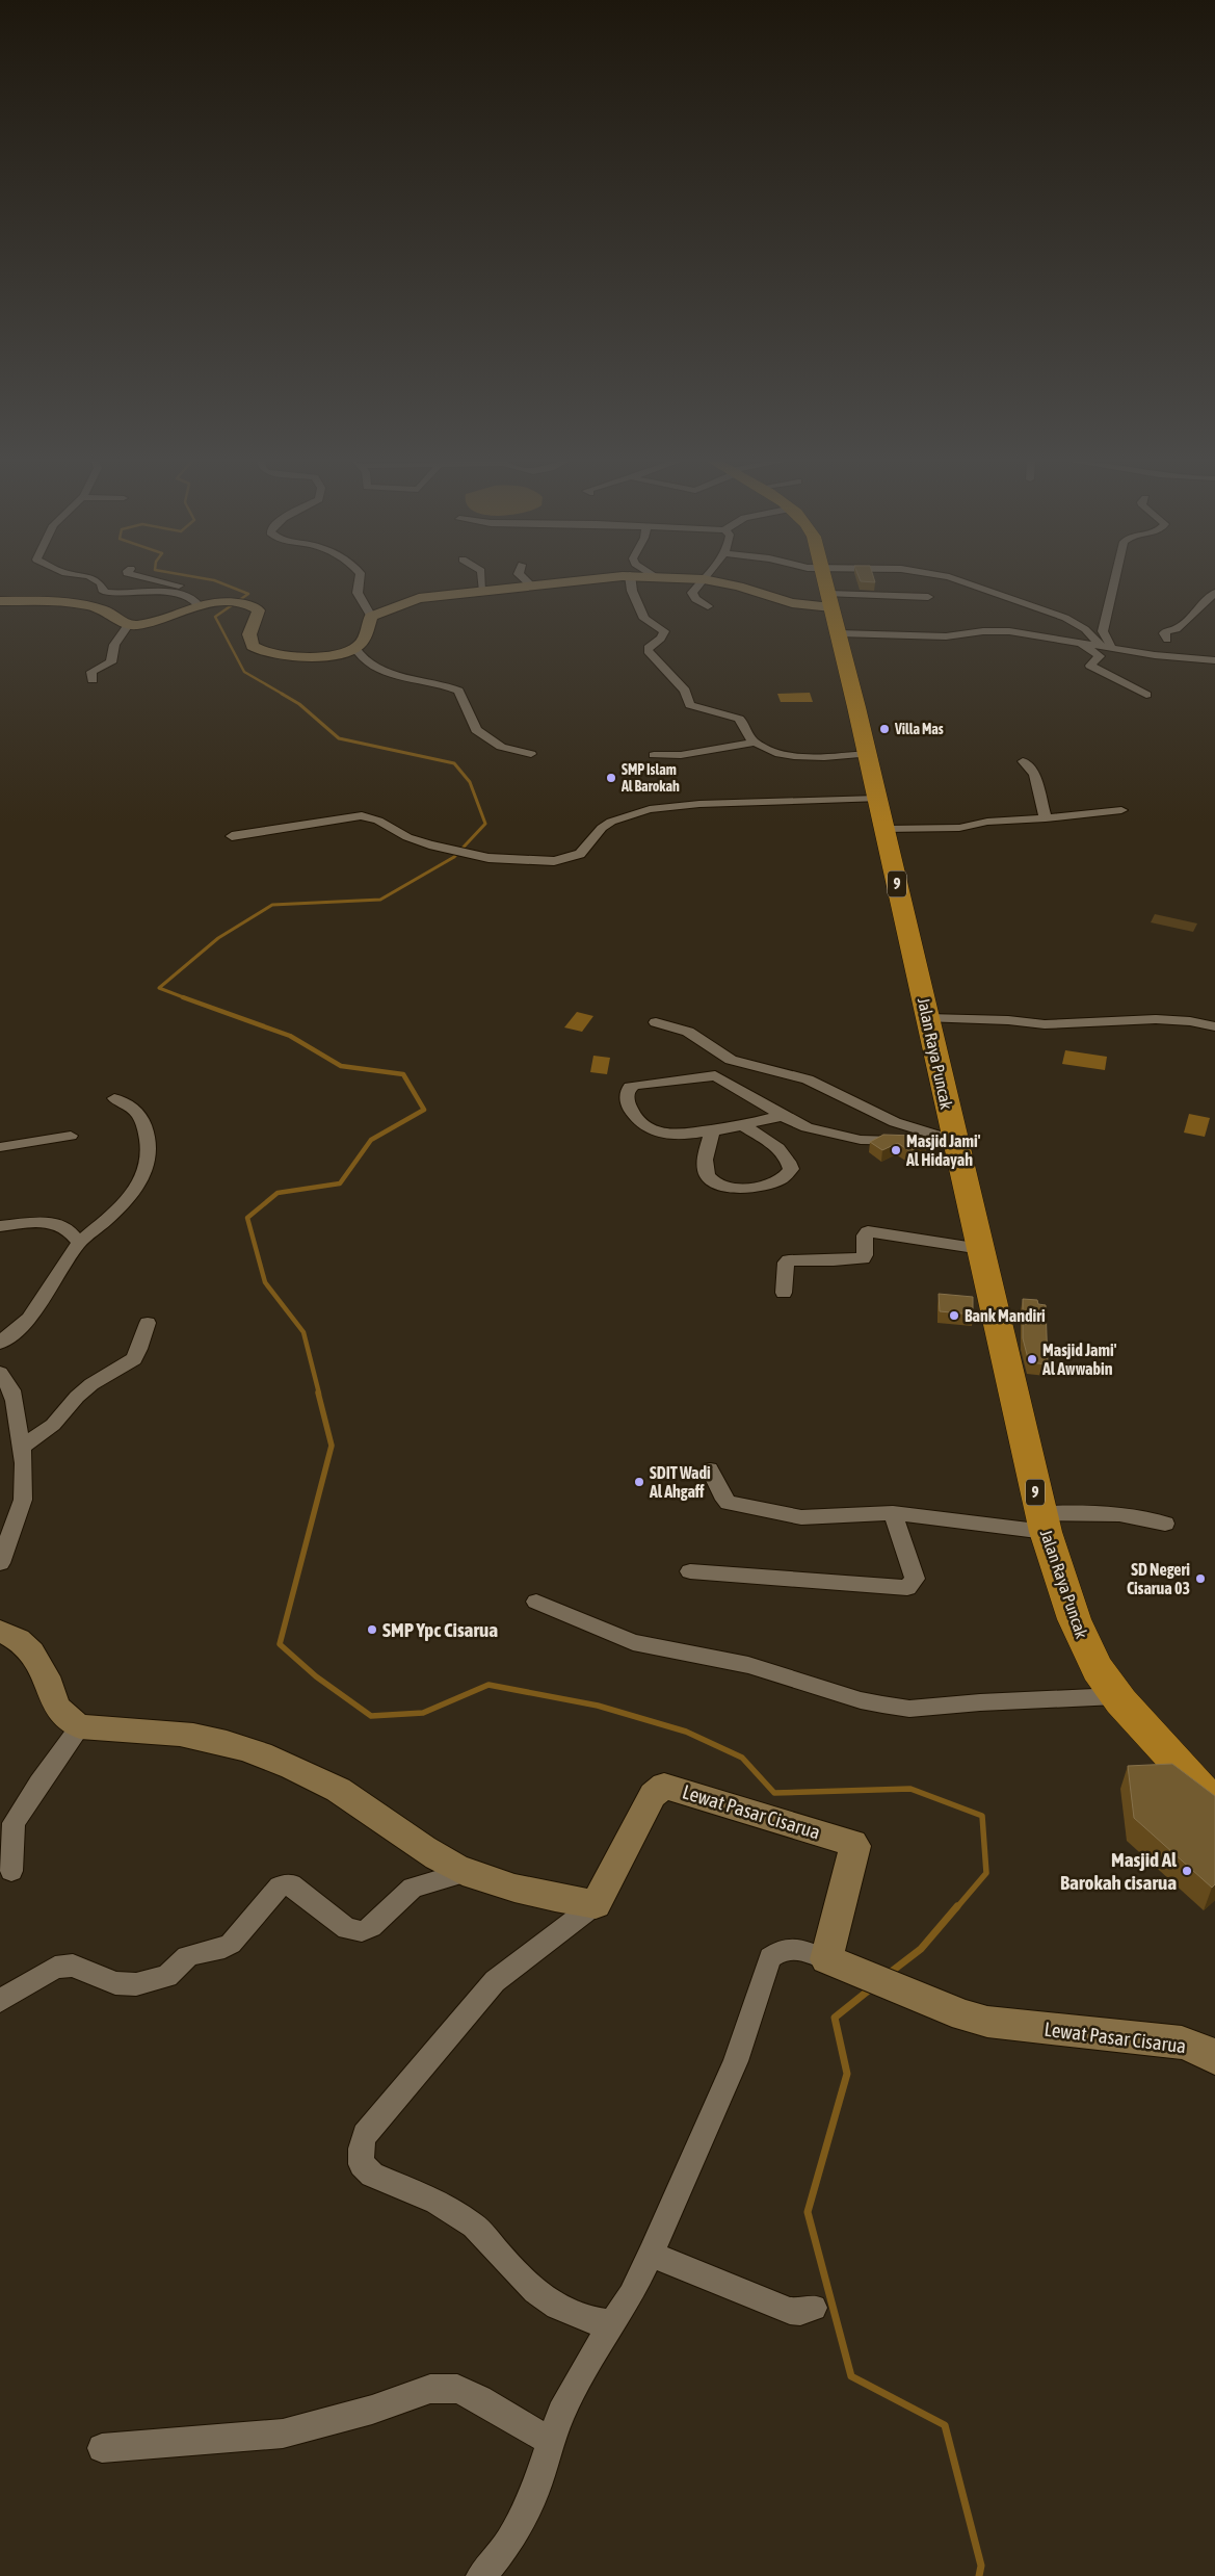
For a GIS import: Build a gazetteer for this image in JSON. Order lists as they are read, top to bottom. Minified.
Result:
{"streets":{"highway":["9","Jalan Raya Puncak"],"main road":["Lewat Pasar Cisarua"]},"places":["Villa Mas","SMP Islam Al Barokah","Masjid Jami' Al Hidayah","Bank Mandiri","Masjid Jami' Al Awwabin","SDIT Wadi Al Ahgaff","SD Negeri Cisarua 03","SMP Ypc Cisarua","Masjid Al Barokah cisarua"]}
